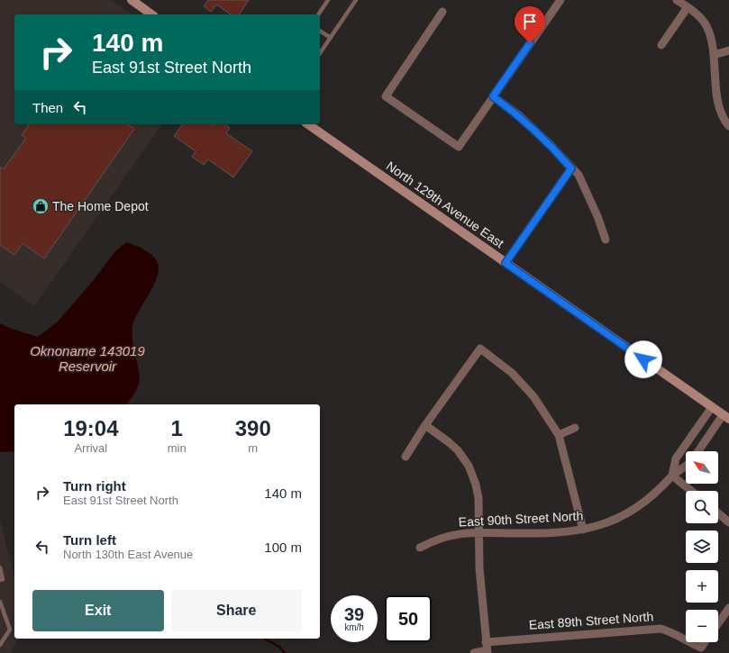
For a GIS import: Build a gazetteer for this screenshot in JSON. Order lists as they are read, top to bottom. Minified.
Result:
{"streets":{"main road":["North 129th Avenue East"],"street":["East 90th Street North","East 89th Street North"]},"crossings":[["North 129th Avenue East","East 90th Street North"]],"water":["Oknoname 143019 Reservoir"],"places":{"shop":["The Home Depot"]},"north":"top left","page":{"turn":["140 m","East 91st Street North"],"then":"Then","eta":["19:04","Arrival","1","min","390","m"],"map_buttons":["+","−"],"list":[{"name":"Turn right","note":"East 91st Street North","value":"140 m"},{"name":"Turn left","note":"North 130th East Avenue","value":"100 m"}],"buttons":["Exit","Share"],"speed":"39 km/h","limit":"50"}}
